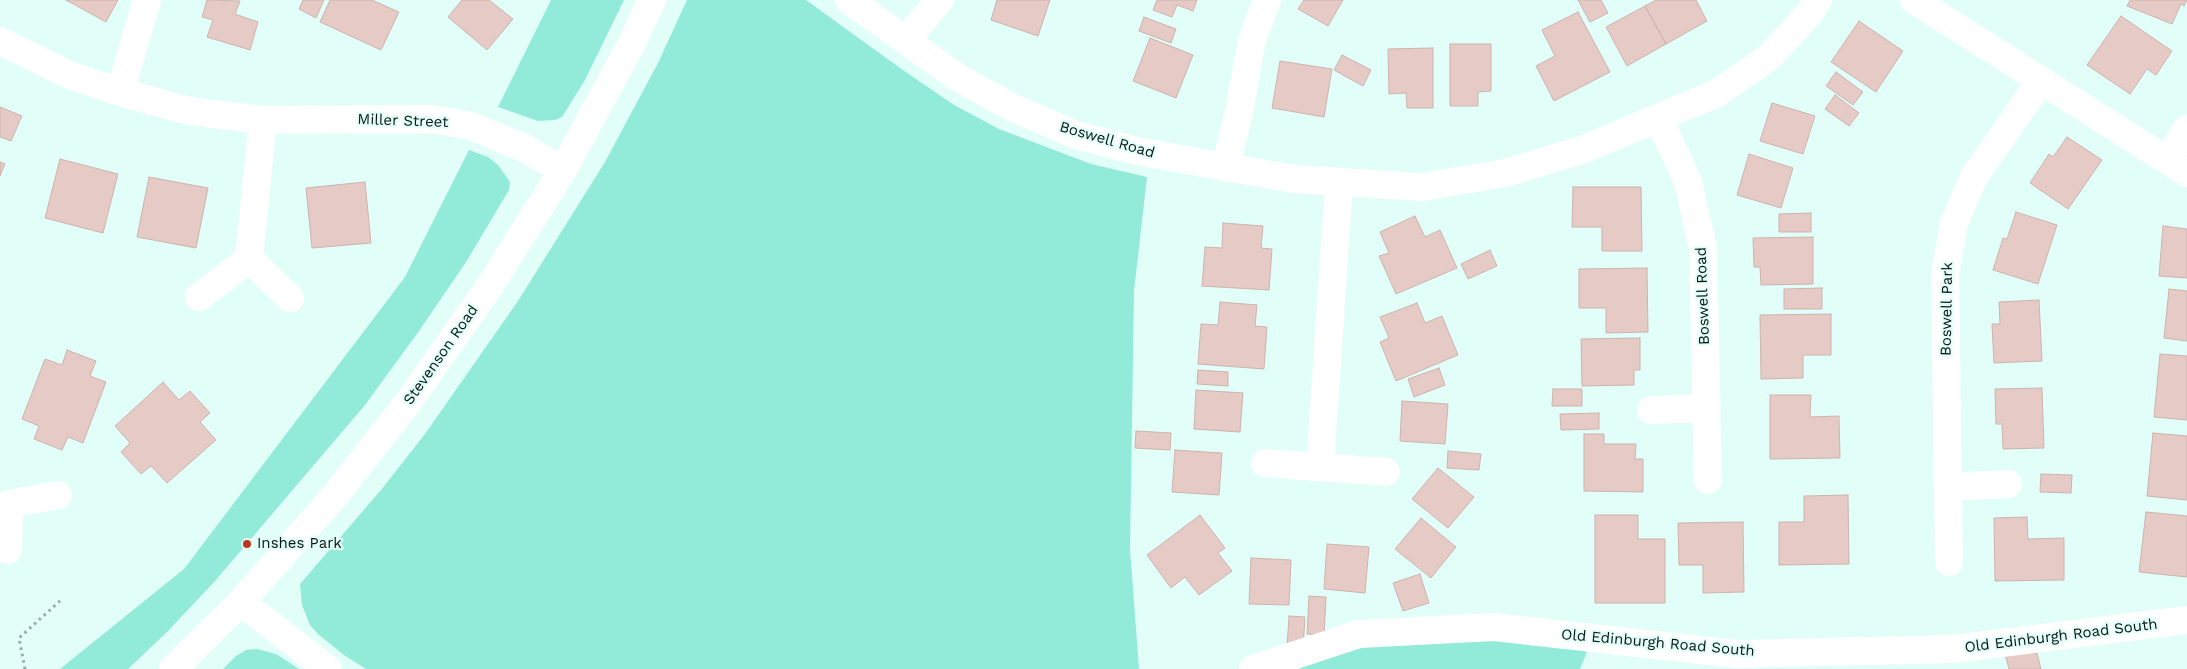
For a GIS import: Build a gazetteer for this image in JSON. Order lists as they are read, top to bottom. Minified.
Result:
{"streets":{"street":["Miller Street","Boswell Road","Boswell Park","Stevenson Road","Old Edinburgh Road South"]},"crossings":[["Miller Street","Stevenson Road"]],"places":["Inshes Park"]}
